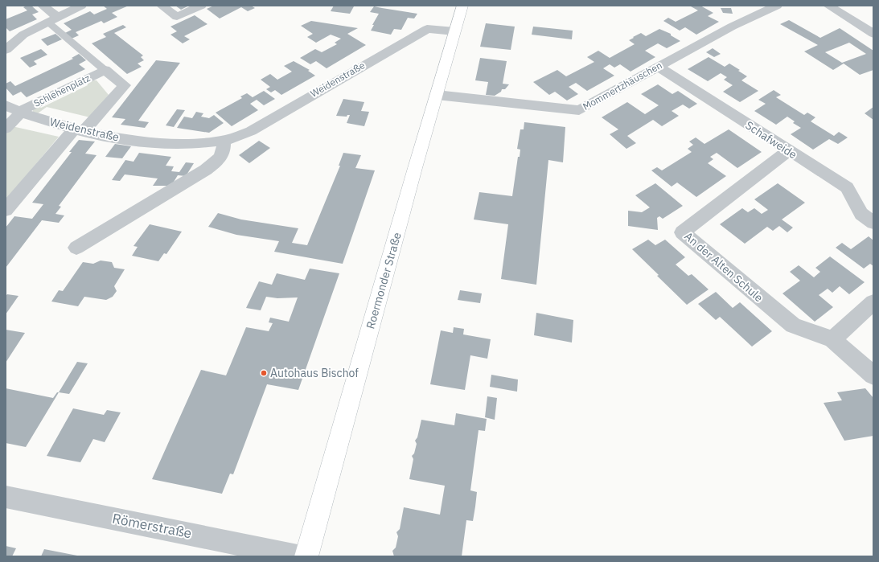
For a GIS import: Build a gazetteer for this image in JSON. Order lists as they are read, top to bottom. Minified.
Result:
{"streets":{"main road":["Roermonder Straße"],"street":["Weidenstraße","Mommertzhäuschen","Schlehenplatz","Schafweide","An der Alten Schule","Römerstraße"]},"crossings":[["Weidenstraße","Schlehenplatz"],["Weidenstraße","Roermonder Straße"],["Mommertzhäuschen","Schafweide"],["Mommertzhäuschen","Roermonder Straße"],["Schafweide","An der Alten Schule"]],"places":["Autohaus Bischof"]}
